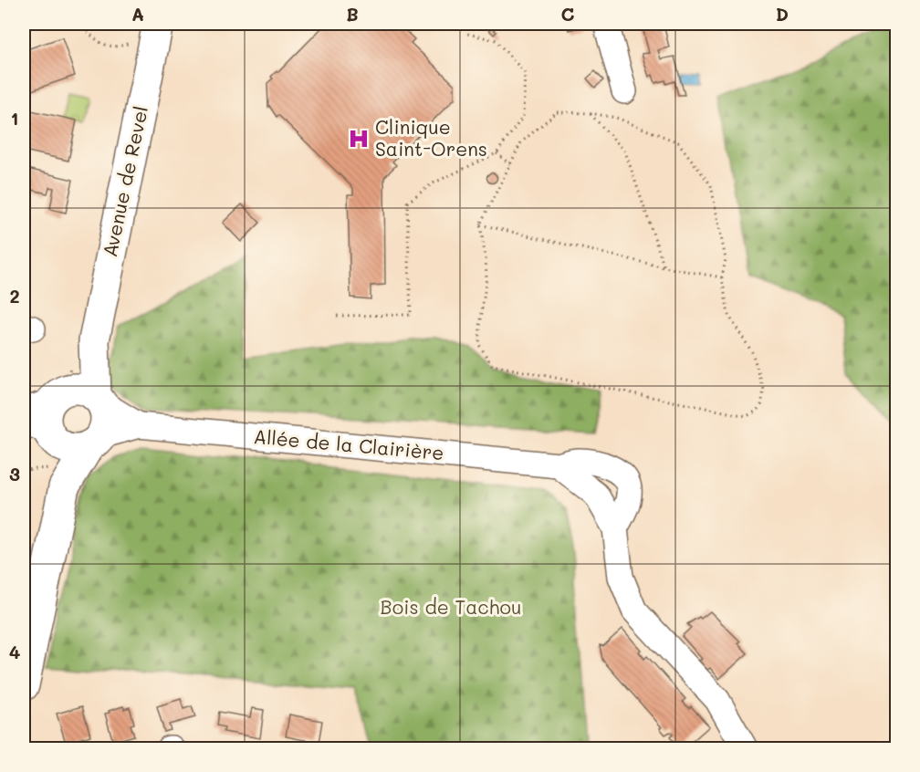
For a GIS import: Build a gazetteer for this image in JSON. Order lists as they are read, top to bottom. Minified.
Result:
{"streets":{"main road":["Avenue de Revel"],"street":["Allée de la Clairière"]},"crossings":[["Avenue de Revel","Allée de la Clairière"]],"parks":["Bois de Tachou"],"places":{"hospital":["Clinique Saint-Orens"]},"grid":{"columns":["A","B","C","D"],"rows":["1","2","3","4"]}}
